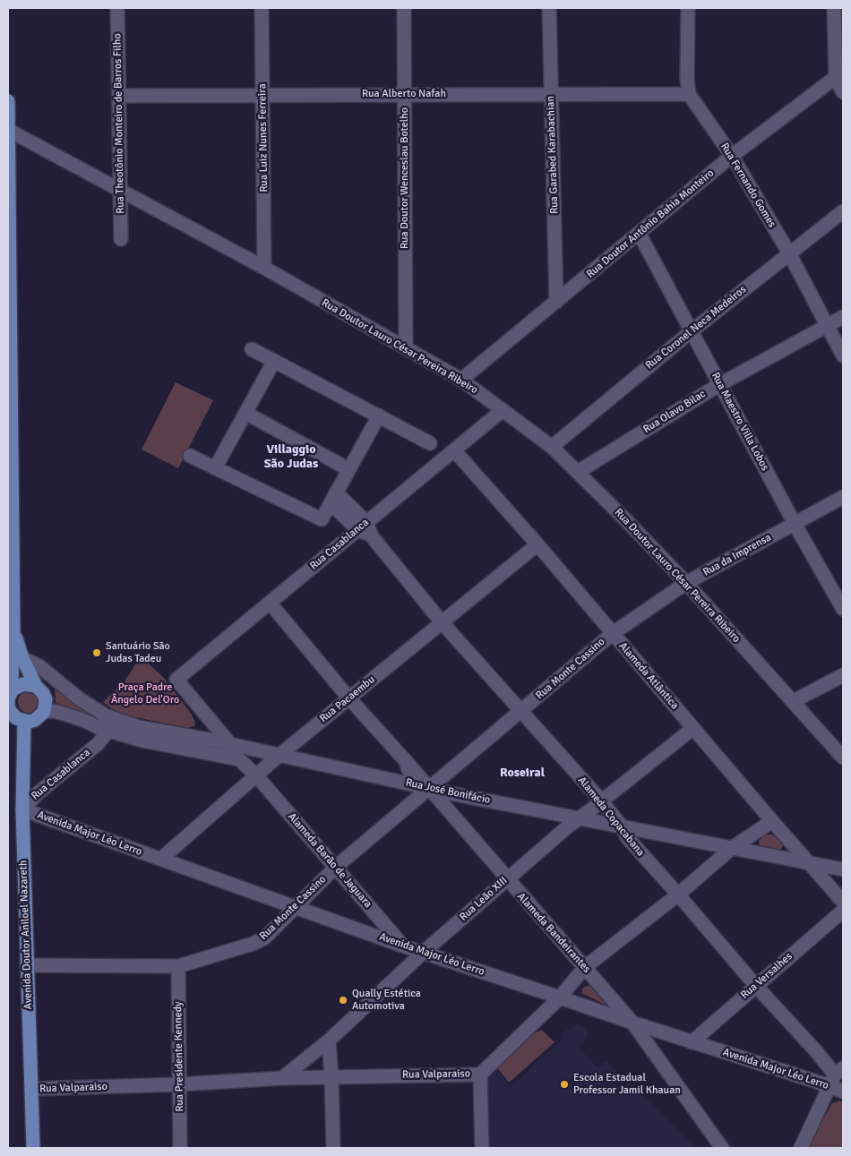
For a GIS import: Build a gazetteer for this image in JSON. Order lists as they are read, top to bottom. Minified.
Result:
{"streets":{"main road":["Avenida Doutor Aniloel Nazareth"],"street":["Rua Alberto Nafah","Rua Theotônio Monteiro de Barros Filho","Rua Luiz Nunes Ferreira","Rua Garabed Karabachian","Rua Doutor Wenceslau Botelho","Rua Fernando Gomes","Rua Doutor Antônio Bahia Monteiro","Rua Coronel Neca Medeiros","Rua Doutor Lauro César Pereira Ribeiro","Rua Olavo Bilac","Rua Maestro Villa Lobos","Rua Casablanca","Rua da Imprensa","Rua Monte Cassino","Alameda Atlântica","Rua Pacaembu","Rua José Bonifácio","Alameda Copacabana","Avenida Major Léo Lerro","Alameda Barão de Jaguara","Rua Leão XIII","Alameda Bandeirantes","Rua Versalhes","Rua Presidente Kennedy","Rua Valparaiso"]},"crossings":[["Rua Alberto Nafah","Rua Theotônio Monteiro de Barros Filho"],["Rua Alberto Nafah","Rua Luiz Nunes Ferreira"],["Rua Alberto Nafah","Rua Garabed Karabachian"],["Rua Alberto Nafah","Rua Doutor Wenceslau Botelho"],["Rua Alberto Nafah","Rua Fernando Gomes"],["Rua Theotônio Monteiro de Barros Filho","Rua Doutor Lauro César Pereira Ribeiro"],["Rua Luiz Nunes Ferreira","Rua Doutor Lauro César Pereira Ribeiro"],["Rua Garabed Karabachian","Rua Doutor Antônio Bahia Monteiro"],["Rua Doutor Wenceslau Botelho","Rua Doutor Lauro César Pereira Ribeiro"],["Rua Fernando Gomes","Rua Doutor Antônio Bahia Monteiro"],["Rua Fernando Gomes","Rua Coronel Neca Medeiros"],["Rua Fernando Gomes","Rua Olavo Bilac"],["Rua Doutor Antônio Bahia Monteiro","Rua Doutor Lauro César Pereira Ribeiro"],["Rua Doutor Antônio Bahia Monteiro","Rua Maestro Villa Lobos"],["Rua Coronel Neca Medeiros","Rua Doutor Lauro César Pereira Ribeiro"],["Rua Coronel Neca Medeiros","Rua Maestro Villa Lobos"],["Rua Doutor Lauro César Pereira Ribeiro","Rua Olavo Bilac"],["Rua Doutor Lauro César Pereira Ribeiro","Rua Casablanca"],["Rua Doutor Lauro César Pereira Ribeiro","Rua da Imprensa"],["Rua Olavo Bilac","Rua Maestro Villa Lobos"],["Rua Maestro Villa Lobos","Rua da Imprensa"],["Rua Casablanca","Alameda Atlântica"],["Rua Casablanca","Alameda Copacabana"],["Rua Casablanca","Avenida Major Léo Lerro"],["Rua Casablanca","Alameda Bandeirantes"],["Rua Casablanca","Avenida Doutor Aniloel Nazareth"],["Rua da Imprensa","Rua Monte Cassino"],["Rua da Imprensa","Alameda Atlântica"],["Rua Monte Cassino","Alameda Atlântica"],["Rua Monte Cassino","Rua José Bonifácio"],["Rua Monte Cassino","Alameda Copacabana"],["Rua Monte Cassino","Avenida Major Léo Lerro"],["Rua Monte Cassino","Alameda Barão de Jaguara"],["Rua Monte Cassino","Alameda Bandeirantes"],["Rua Monte Cassino","Avenida Doutor Aniloel Nazareth"],["Rua Monte Cassino","Rua Presidente Kennedy"],["Alameda Atlântica","Rua Pacaembu"],["Alameda Atlântica","Rua José Bonifácio"],["Alameda Atlântica","Rua Leão XIII"],["Alameda Atlântica","Rua Valparaiso"],["Rua Pacaembu","Rua José Bonifácio"],["Rua Pacaembu","Alameda Copacabana"],["Rua Pacaembu","Avenida Major Léo Lerro"],["Rua Pacaembu","Alameda Barão de Jaguara"],["Rua Pacaembu","Alameda Bandeirantes"],["Rua José Bonifácio","Alameda Copacabana"],["Rua José Bonifácio","Rua Leão XIII"],["Rua José Bonifácio","Alameda Bandeirantes"],["Rua José Bonifácio","Rua Valparaiso"],["Alameda Copacabana","Avenida Major Léo Lerro"],["Alameda Copacabana","Rua Leão XIII"],["Alameda Copacabana","Rua Versalhes"],["Alameda Copacabana","Rua Valparaiso"],["Avenida Major Léo Lerro","Alameda Barão de Jaguara"],["Avenida Major Léo Lerro","Rua Leão XIII"],["Avenida Major Léo Lerro","Alameda Bandeirantes"],["Avenida Major Léo Lerro","Avenida Doutor Aniloel Nazareth"],["Avenida Major Léo Lerro","Rua Versalhes"],["Avenida Major Léo Lerro","Rua Valparaiso"],["Rua Leão XIII","Alameda Bandeirantes"],["Rua Leão XIII","Rua Valparaiso"],["Alameda Bandeirantes","Rua Valparaiso"],["Avenida Doutor Aniloel Nazareth","Rua Valparaiso"],["Rua Presidente Kennedy","Rua Valparaiso"]],"districts":["Villaggio São Judas","Roseiral"],"parks":["Praça Padre Ângelo Del'Oro"],"places":["Santuário São Judas Tadeu","Qually Estética Automotiva","Escola Estadual Professor Jamil Khauan"]}
